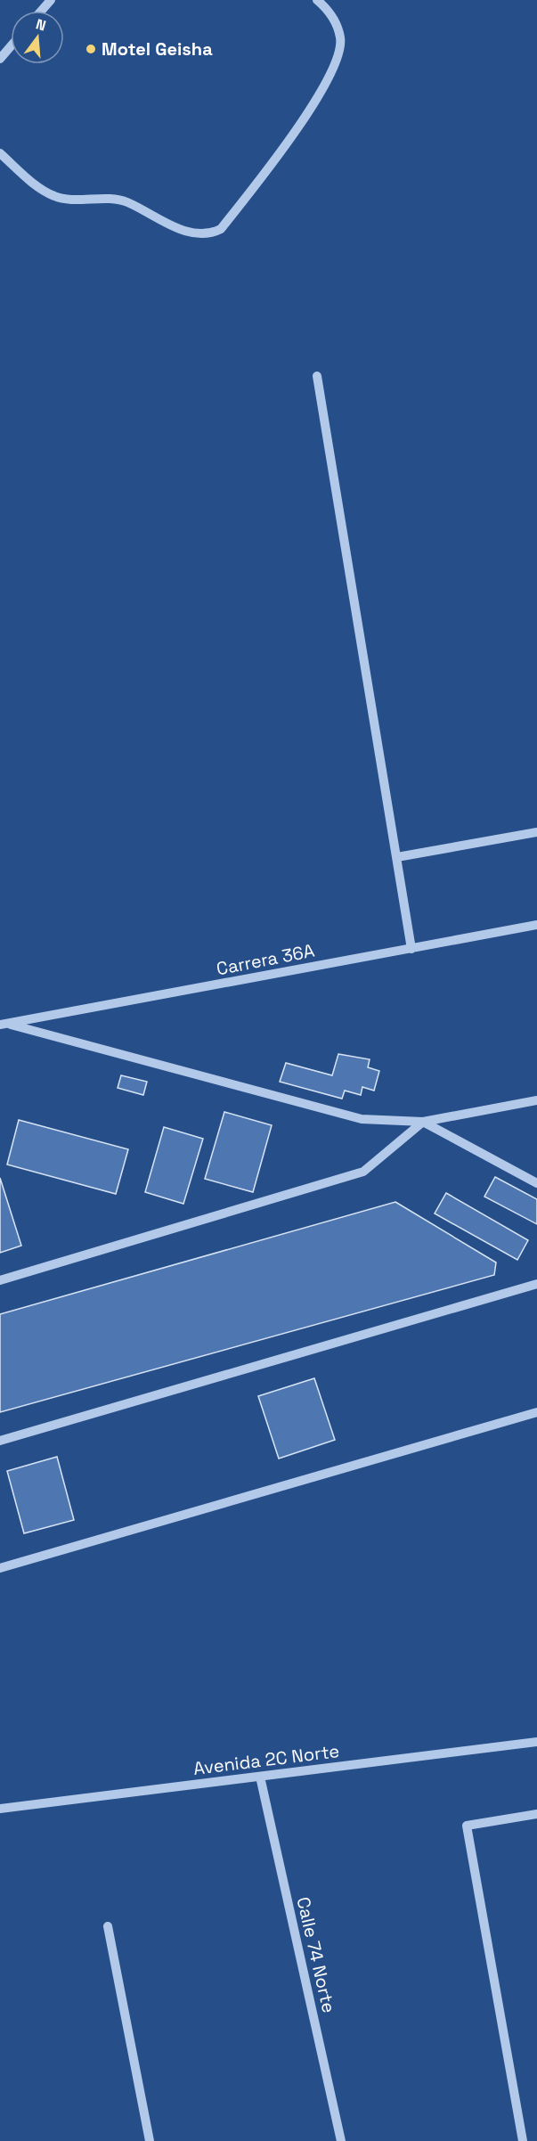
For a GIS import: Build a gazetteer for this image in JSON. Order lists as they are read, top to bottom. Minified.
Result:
{"streets":{"street":["Carrera 36A","Avenida 2C Norte","Calle 74 Norte"]},"crossings":[["Avenida 2C Norte","Calle 74 Norte"]],"places":["Motel Geisha"],"north":"top"}
